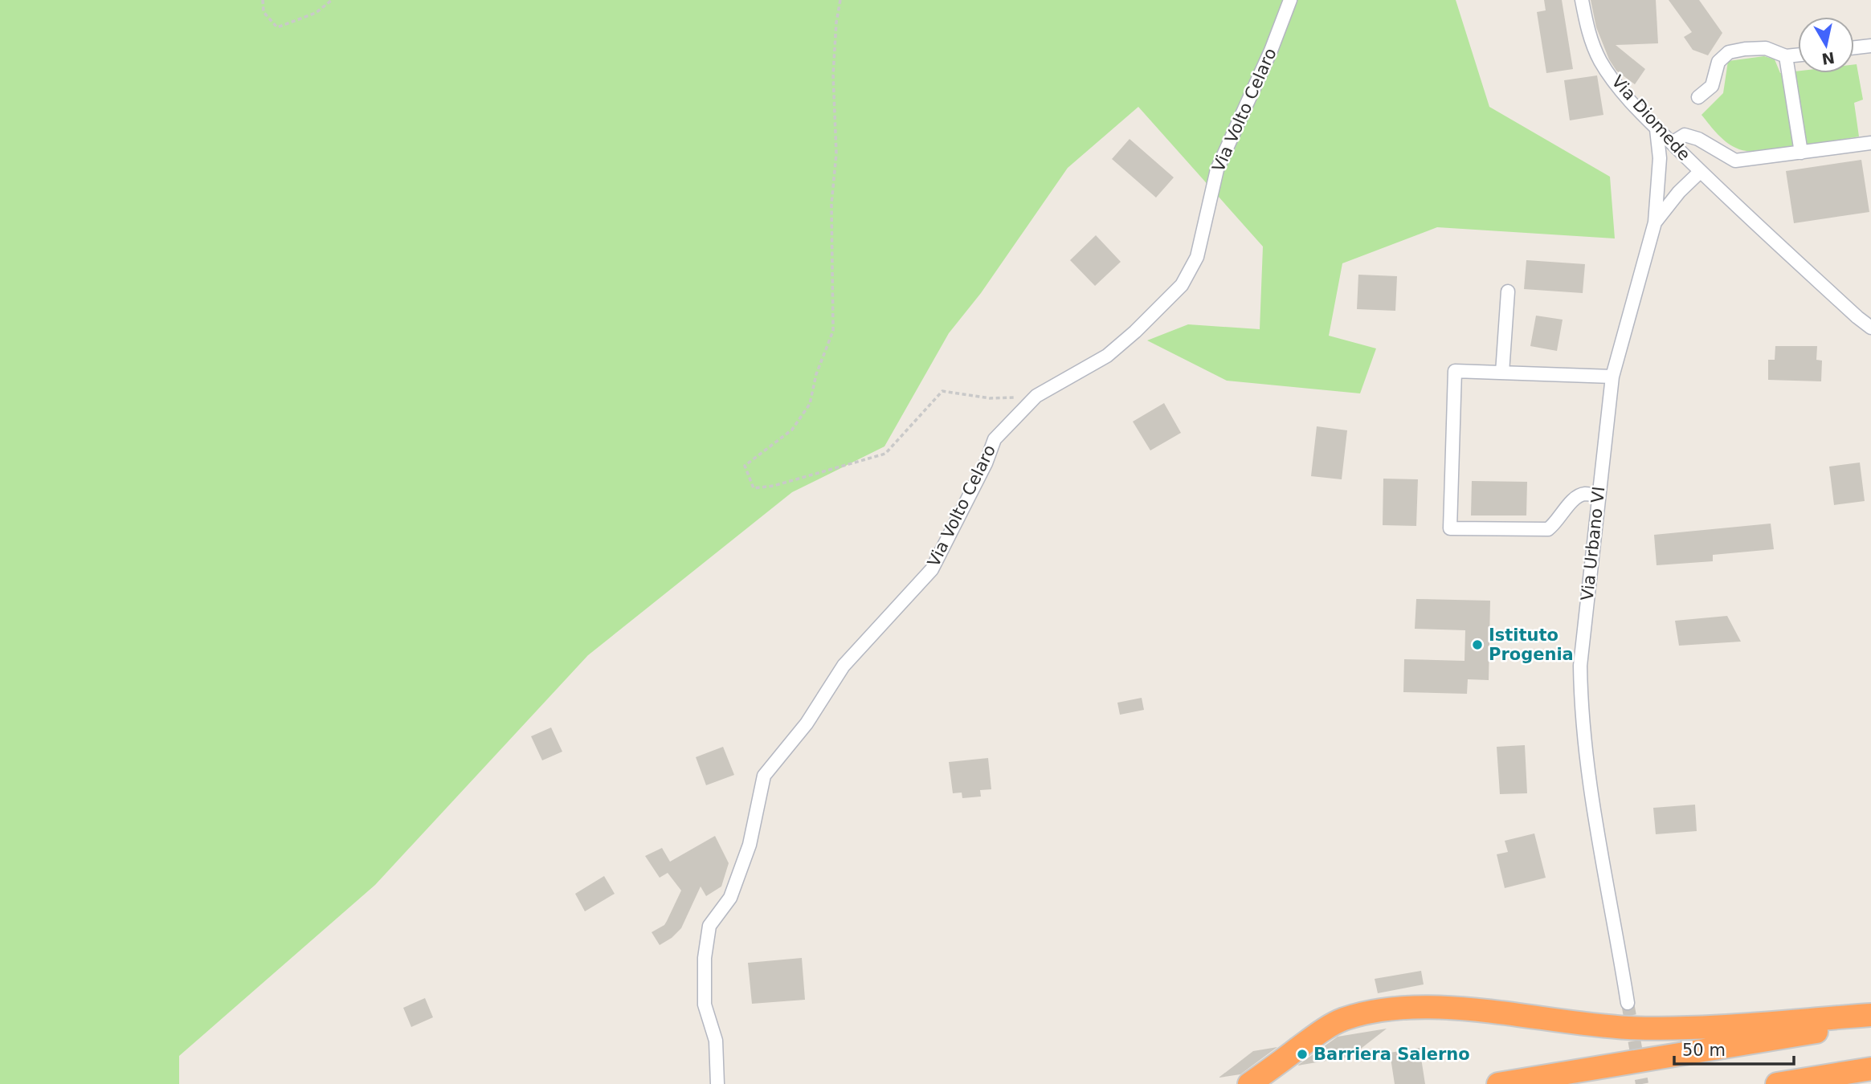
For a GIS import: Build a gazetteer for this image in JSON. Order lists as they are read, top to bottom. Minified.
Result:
{"streets":{"street":["Via Volto Celaro","Via Diomede","Via Urbano VI"]},"crossings":[["Via Diomede","Via Urbano VI"]],"places":["Istituto Progenia","Barriera Salerno"],"scale_bar":"50 m","north":"bottom"}
